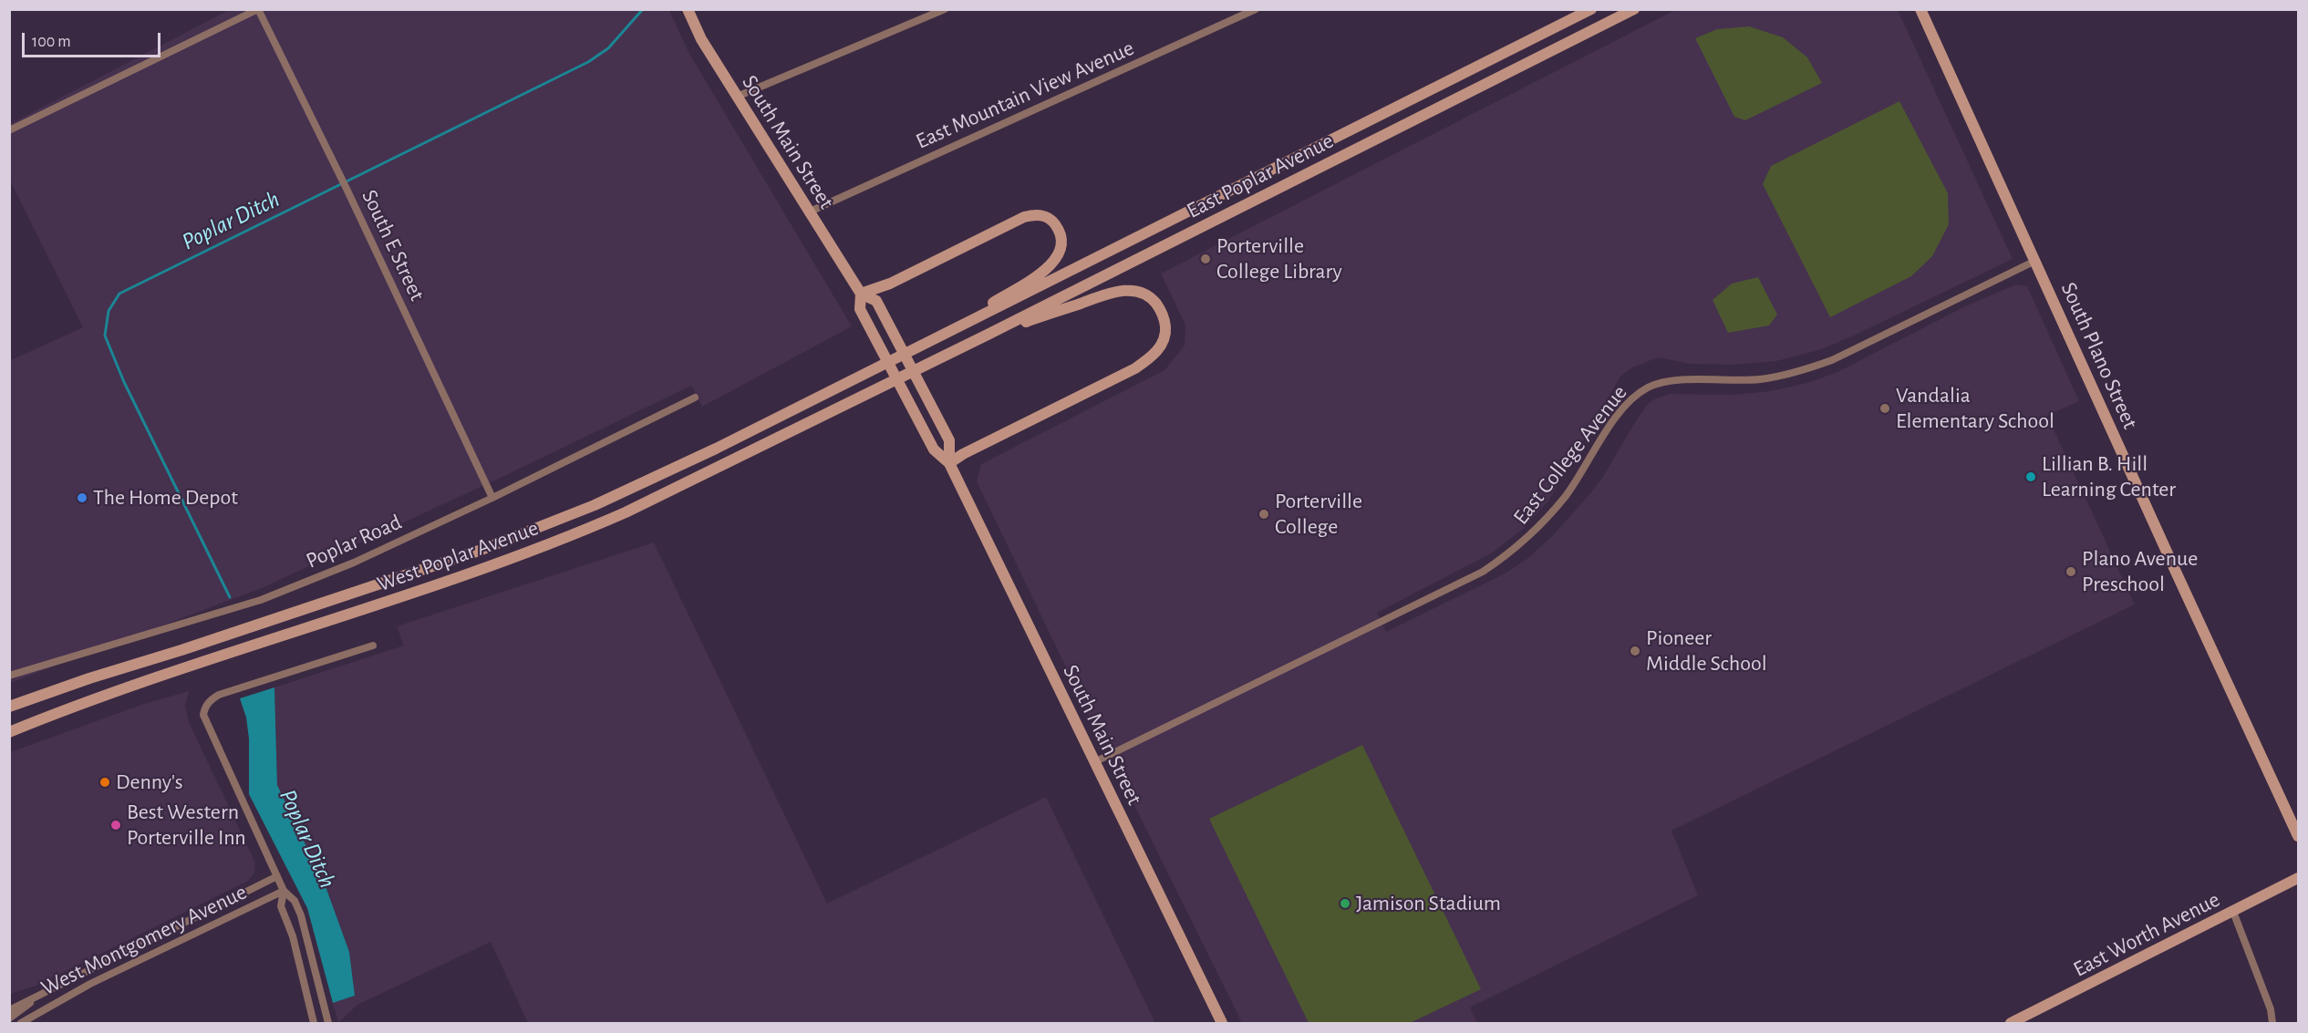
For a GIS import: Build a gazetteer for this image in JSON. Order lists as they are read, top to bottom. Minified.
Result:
{"streets":{"main road":["South Main Street","East Poplar Avenue","South Plano Street","West Poplar Avenue","East Worth Avenue"],"street":["East Mountain View Avenue","South E Street","East College Avenue","Poplar Road","West Montgomery Avenue"]},"crossings":[["East Mountain View Avenue","South Main Street"],["South Main Street","East College Avenue"],["East Poplar Avenue","West Poplar Avenue"],["South E Street","Poplar Road"],["South Plano Street","East College Avenue"]],"water":["Poplar Ditch"],"places":["Porterville College Library","Vandalia Elementary School","Lillian B. Hill Learning Center","The Home Depot","Porterville College","Plano Avenue Preschool","Pioneer Middle School","Denny's","Best Western Porterville Inn","Jamison Stadium"],"scale_bar":"100 m"}
